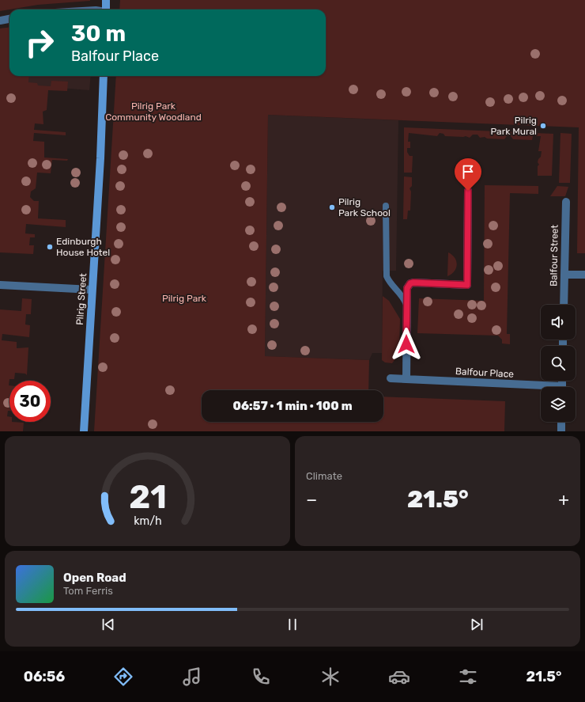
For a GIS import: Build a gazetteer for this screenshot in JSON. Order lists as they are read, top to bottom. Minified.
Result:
{"streets":{"street":["Balfour Street","Pilrig Street","Balfour Place"]},"parks":["Pilrig Park Community Woodland","Pilrig Park"],"places":["Pilrig Park Mural","Pilrig Park School","Edinburgh House Hotel"],"page":{"turn":["30 m","Balfour Place"],"limit":"30","trip":"06:57 · 1 min · 100 m","tile":"Climate","heat":["−","21.5°","+"],"song":["Open Road","Tom Ferris"],"tabs":["06:56","21.5°"],"gauge":["21","km/h"]}}
